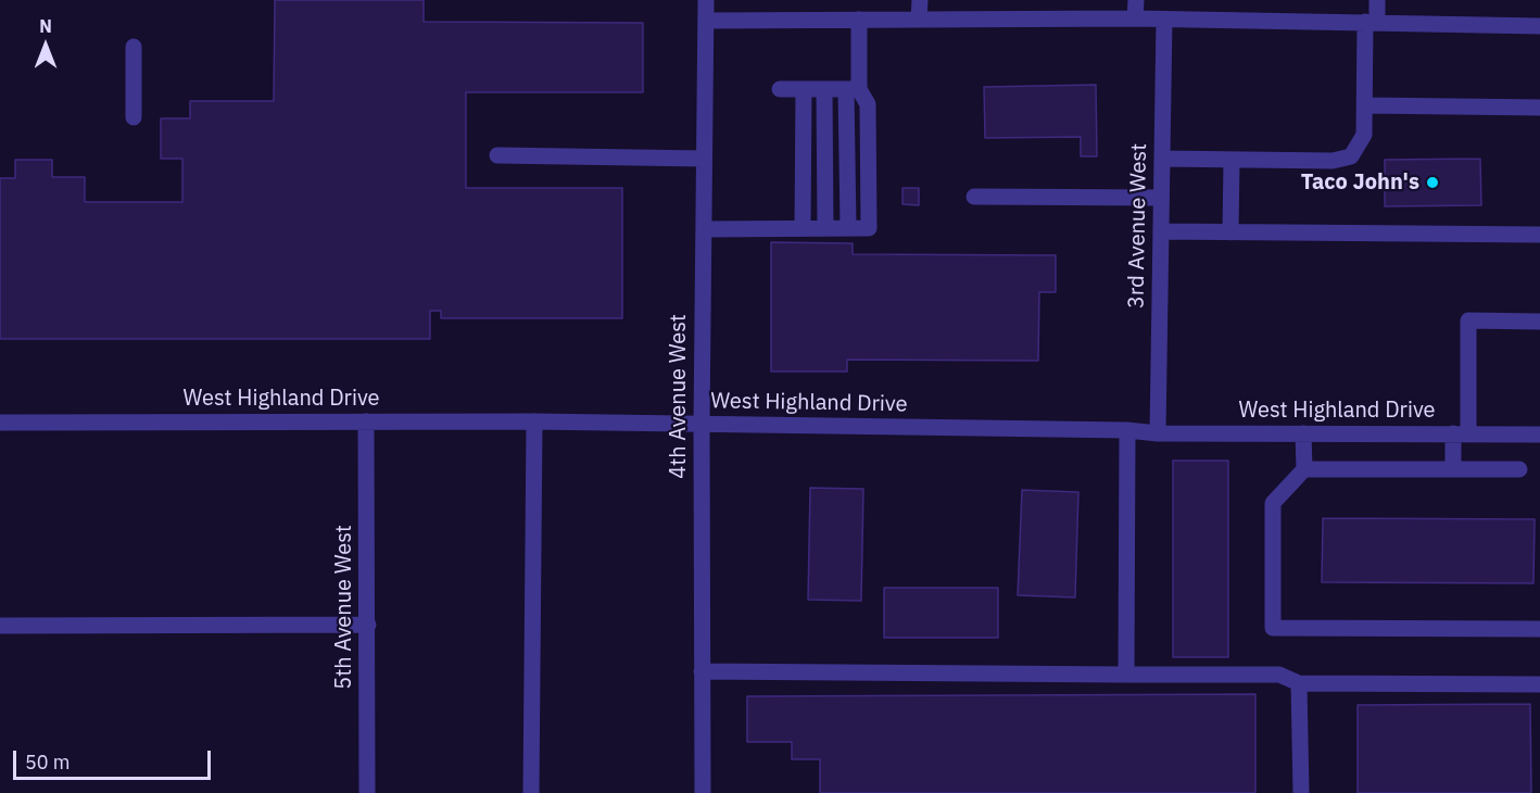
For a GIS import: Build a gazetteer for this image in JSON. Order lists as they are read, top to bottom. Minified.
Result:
{"streets":{"street":["3rd Avenue West","4th Avenue West","West Highland Drive","5th Avenue West"]},"crossings":[["3rd Avenue West","West Highland Drive"],["4th Avenue West","West Highland Drive"],["West Highland Drive","5th Avenue West"]],"places":["Taco John's"],"scale_bar":"50 m","north":"top"}
